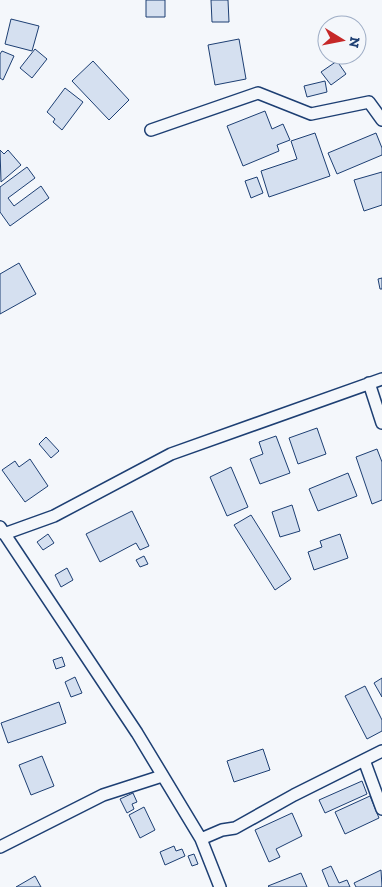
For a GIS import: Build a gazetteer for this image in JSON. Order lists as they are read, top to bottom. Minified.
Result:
{"north":"right"}
